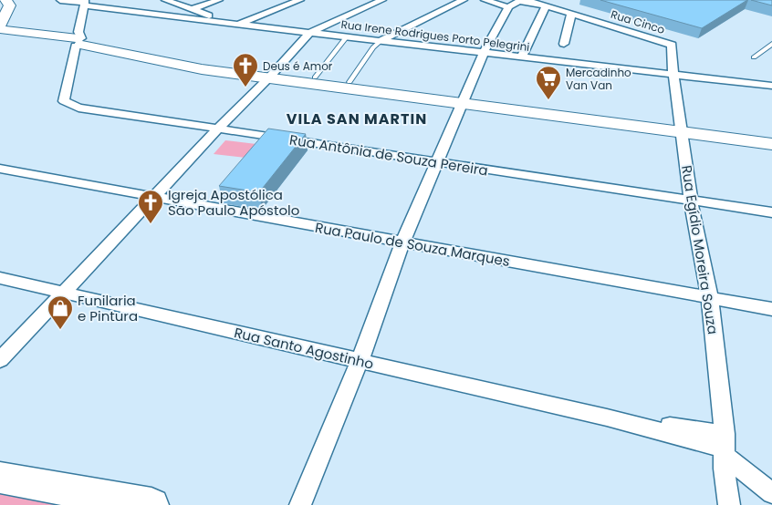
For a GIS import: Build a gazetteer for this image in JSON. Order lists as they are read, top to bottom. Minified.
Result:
{"streets":{"street":["Rua Cinco","Rua Irene Rodrigues Porto Pelegrini","Rua Antônia de Souza Pereira","Rua Paulo de Souza Marques","Rua Egídio Moreira Souza","Rua Santo Agostinho"]},"crossings":[["Rua Cinco","Rua Egídio Moreira Souza"],["Rua Irene Rodrigues Porto Pelegrini","Rua Egídio Moreira Souza"],["Rua Antônia de Souza Pereira","Rua Egídio Moreira Souza"],["Rua Paulo de Souza Marques","Rua Egídio Moreira Souza"],["Rua Egídio Moreira Souza","Rua Santo Agostinho"]],"districts":["VILA SAN MARTIN"],"places":{"church":["Deus é Amor","Igreja Apostólica São Paulo Apóstolo"],"supermarket":["Mercadinho Van Van"],"shop":["Funilaria e Pintura"]}}
